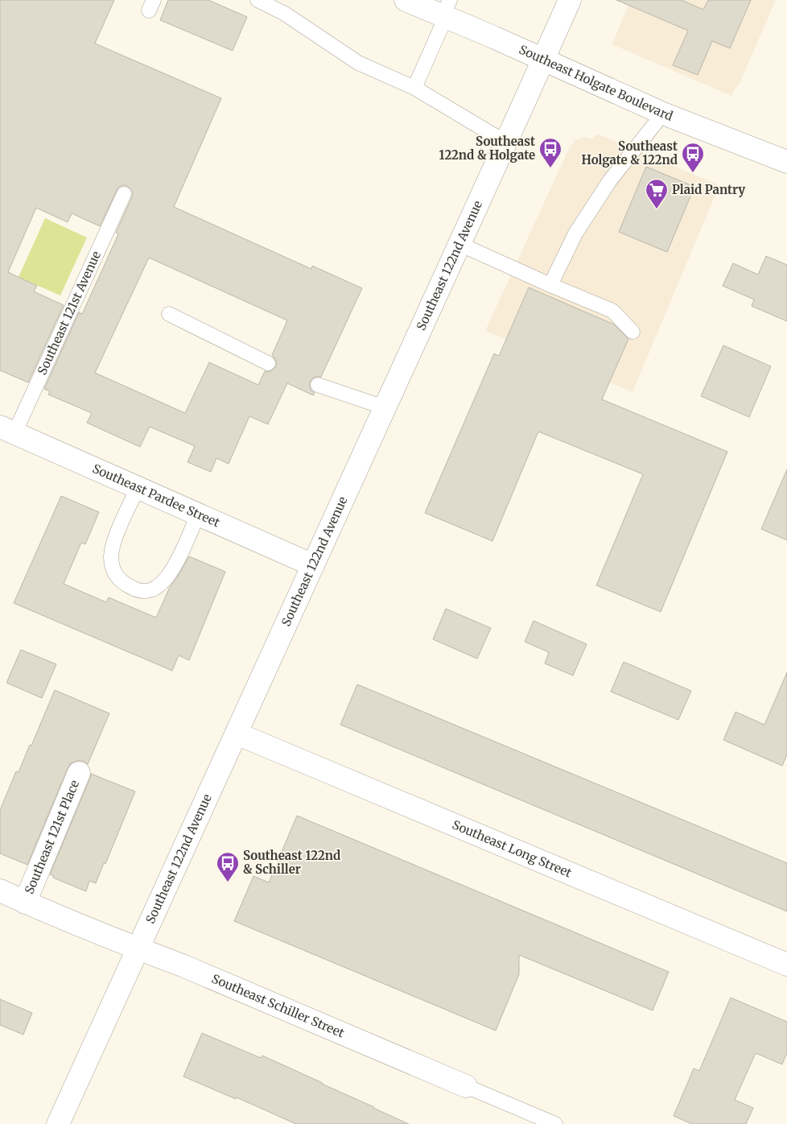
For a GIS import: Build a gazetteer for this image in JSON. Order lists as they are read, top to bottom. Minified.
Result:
{"streets":{"street":["Southeast Holgate Boulevard","Southeast 122nd Avenue","Southeast Pardee Street","Southeast 121st Place","Southeast Long Street","Southeast Schiller Street"],"lane":["Southeast 121st Avenue"]},"crossings":[["Southeast Holgate Boulevard","Southeast 122nd Avenue"],["Southeast 122nd Avenue","Southeast Pardee Street"],["Southeast 122nd Avenue","Southeast Long Street"],["Southeast 122nd Avenue","Southeast Schiller Street"],["Southeast 121st Avenue","Southeast Pardee Street"],["Southeast 121st Place","Southeast Schiller Street"]],"places":{"bus stop":["Southeast 122nd & Holgate","Southeast Holgate & 122nd","Southeast 122nd & Schiller"],"supermarket":["Plaid Pantry"]}}
